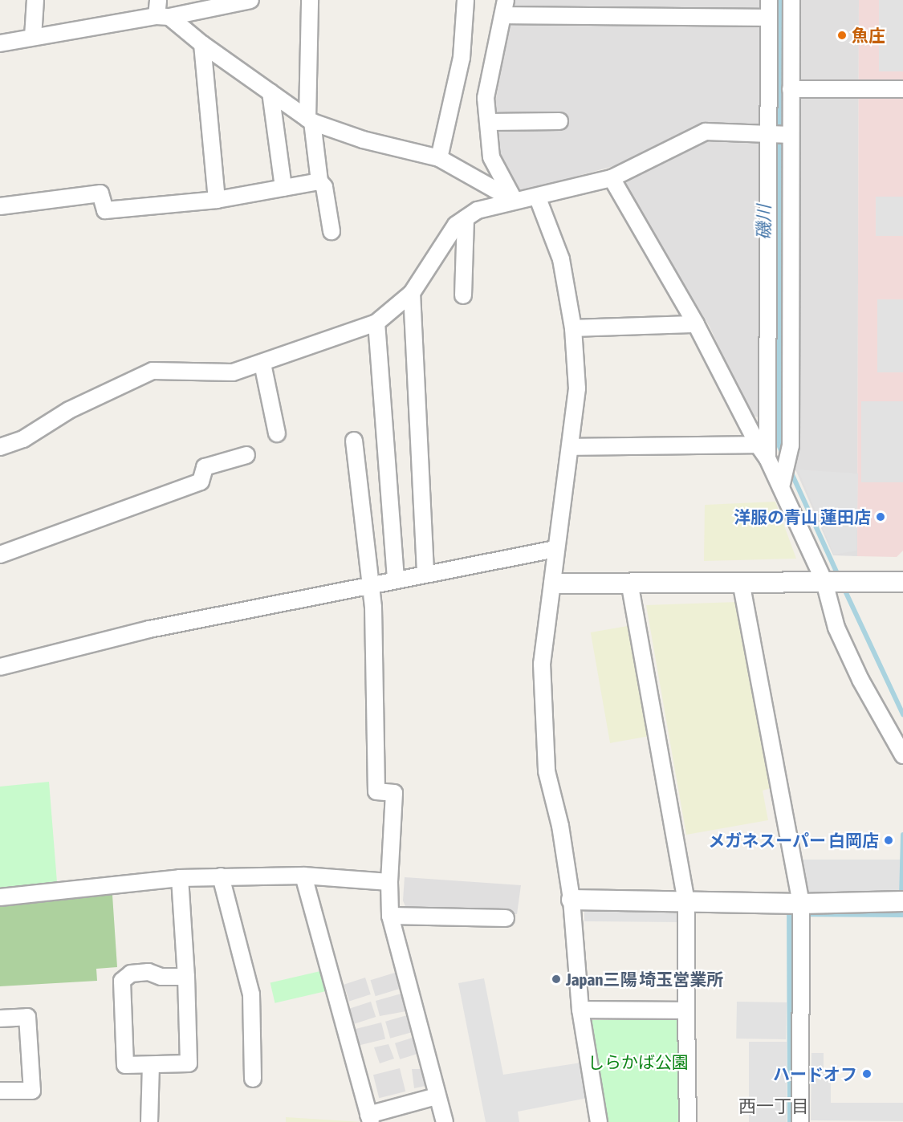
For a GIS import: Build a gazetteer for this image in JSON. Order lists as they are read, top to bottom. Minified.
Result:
{"districts":["西一丁目"],"water":["磯川"],"parks":["しらかば公園"],"places":["魚庄","洋服の青山 蓮田店","メガネスーパー 白岡店","Japan三陽 埼玉営業所","ハードオフ"]}
